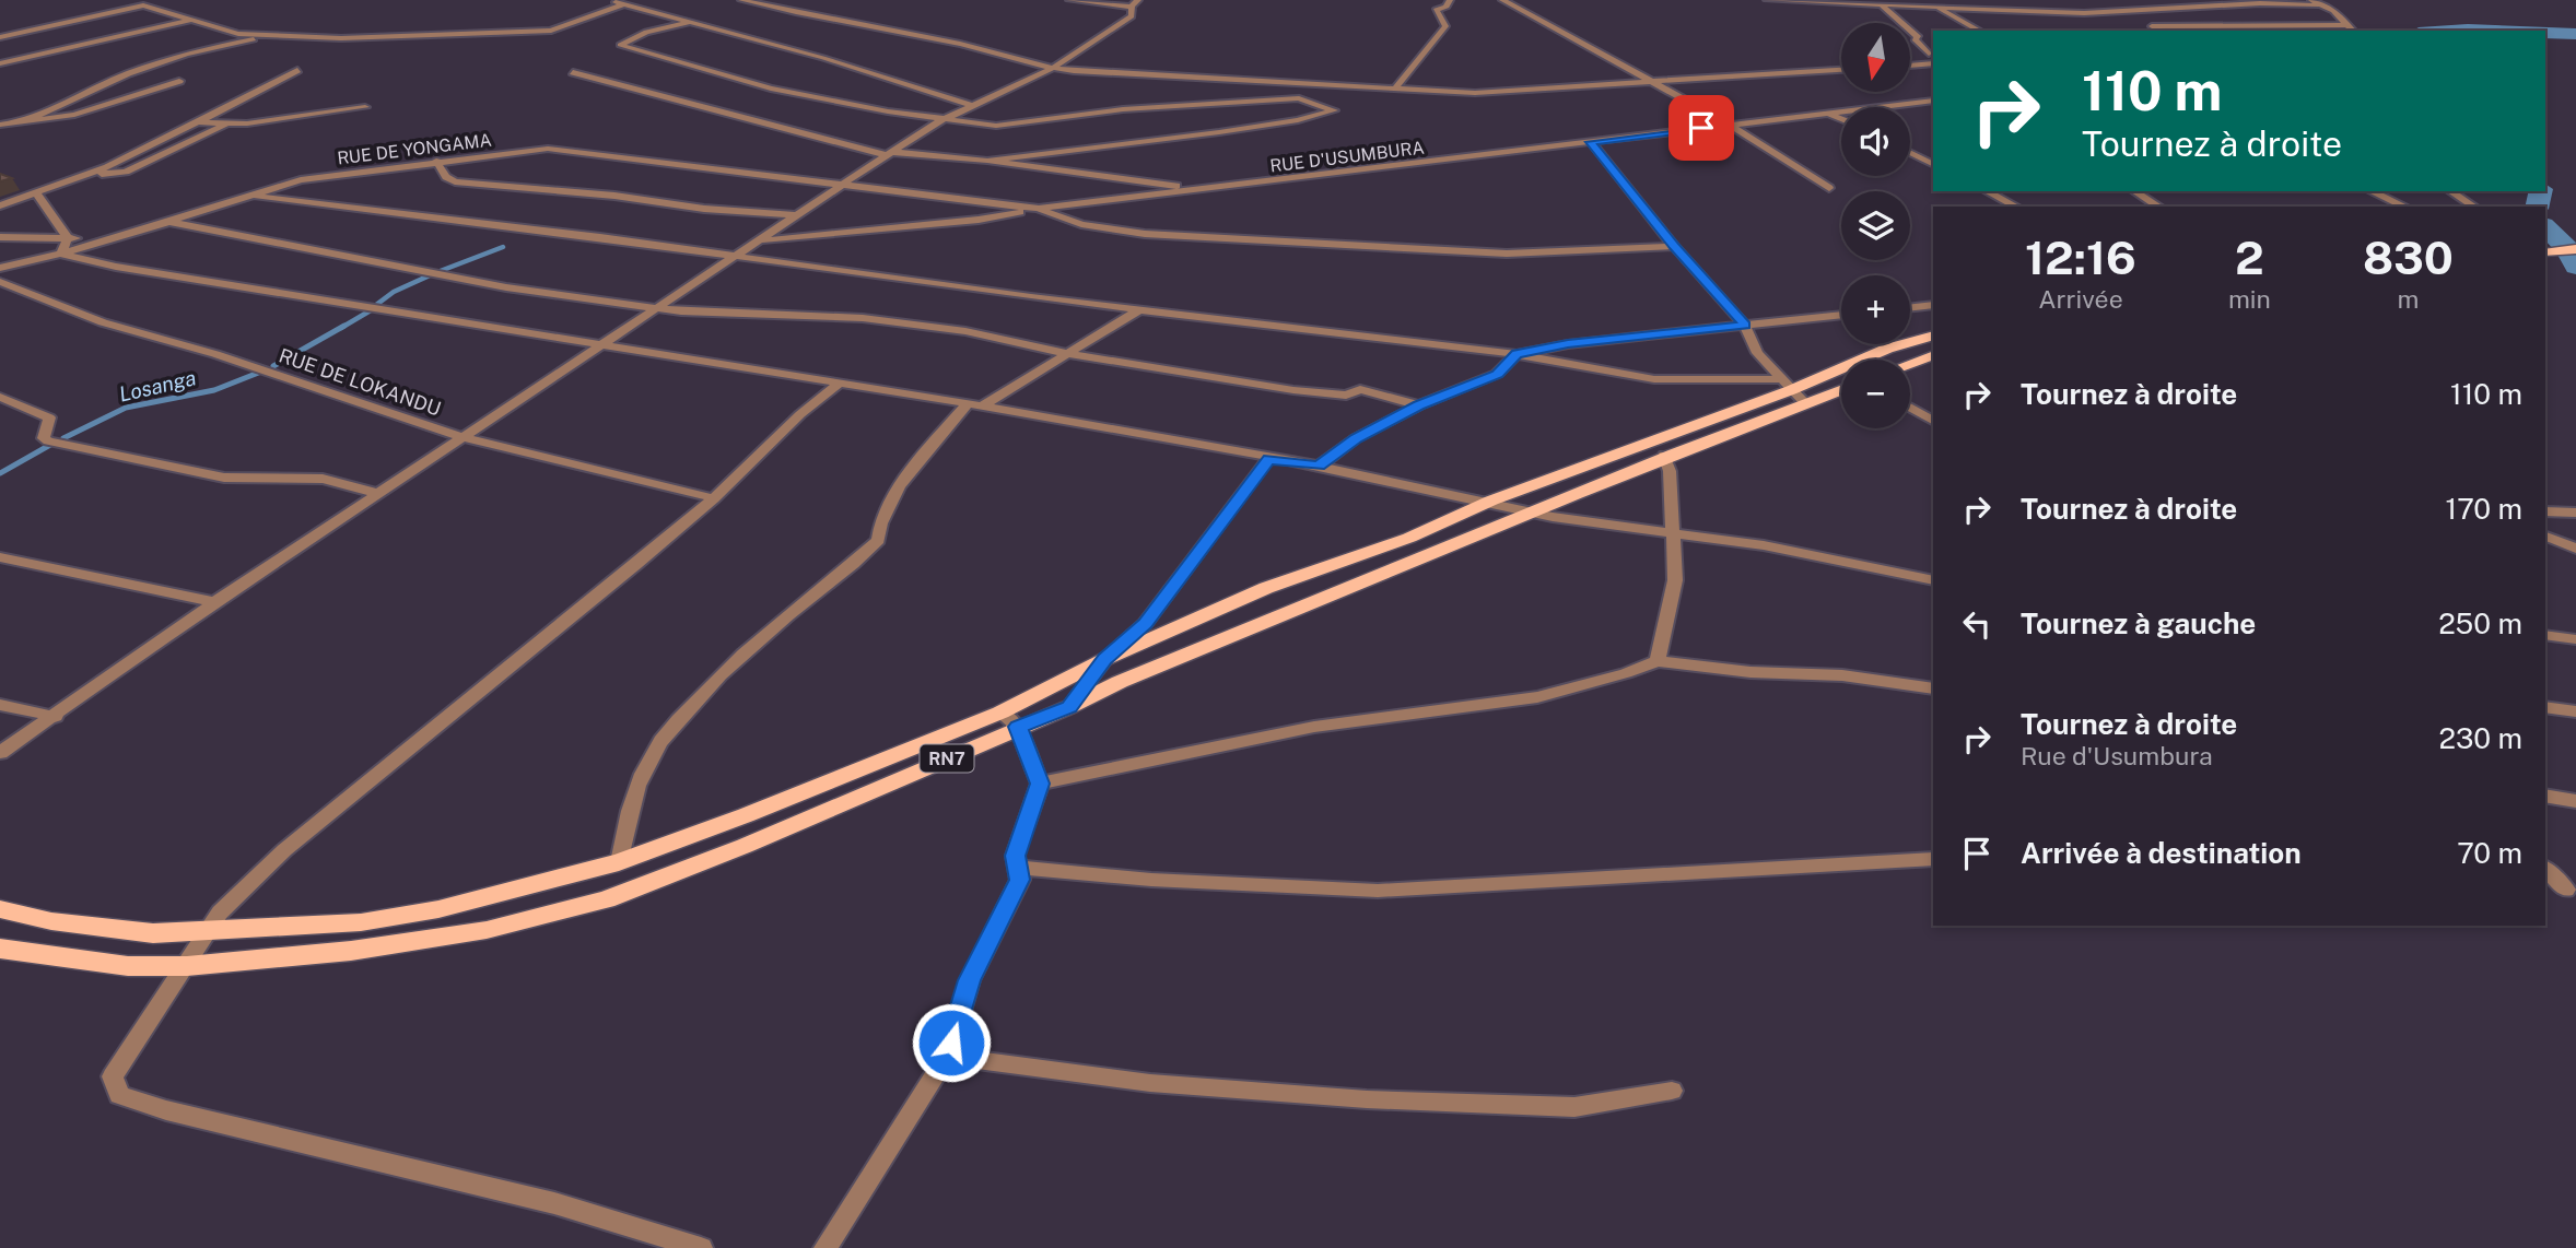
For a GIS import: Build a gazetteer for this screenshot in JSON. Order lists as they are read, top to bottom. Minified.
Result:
{"streets":{"main road":["RN7"],"street":["RUE DE YONGAMA","RUE D'USUMBURA","RUE DE LOKANDU"]},"crossings":[["RUE DE YONGAMA","RUE D'USUMBURA"]],"water":["Losanga"],"north":"bottom","page":{"map_buttons":["+","−"],"turn":["110 m","Tournez à droite"],"eta":["12:16","Arrivée","2","min","830","m"],"list":[{"name":"Tournez à droite","value":"110 m"},{"name":"Tournez à droite","value":"170 m"},{"name":"Tournez à gauche","value":"250 m"},{"name":"Tournez à droite","note":"Rue d'Usumbura","value":"230 m"},{"name":"Arrivée à destination","value":"70 m"}]}}
